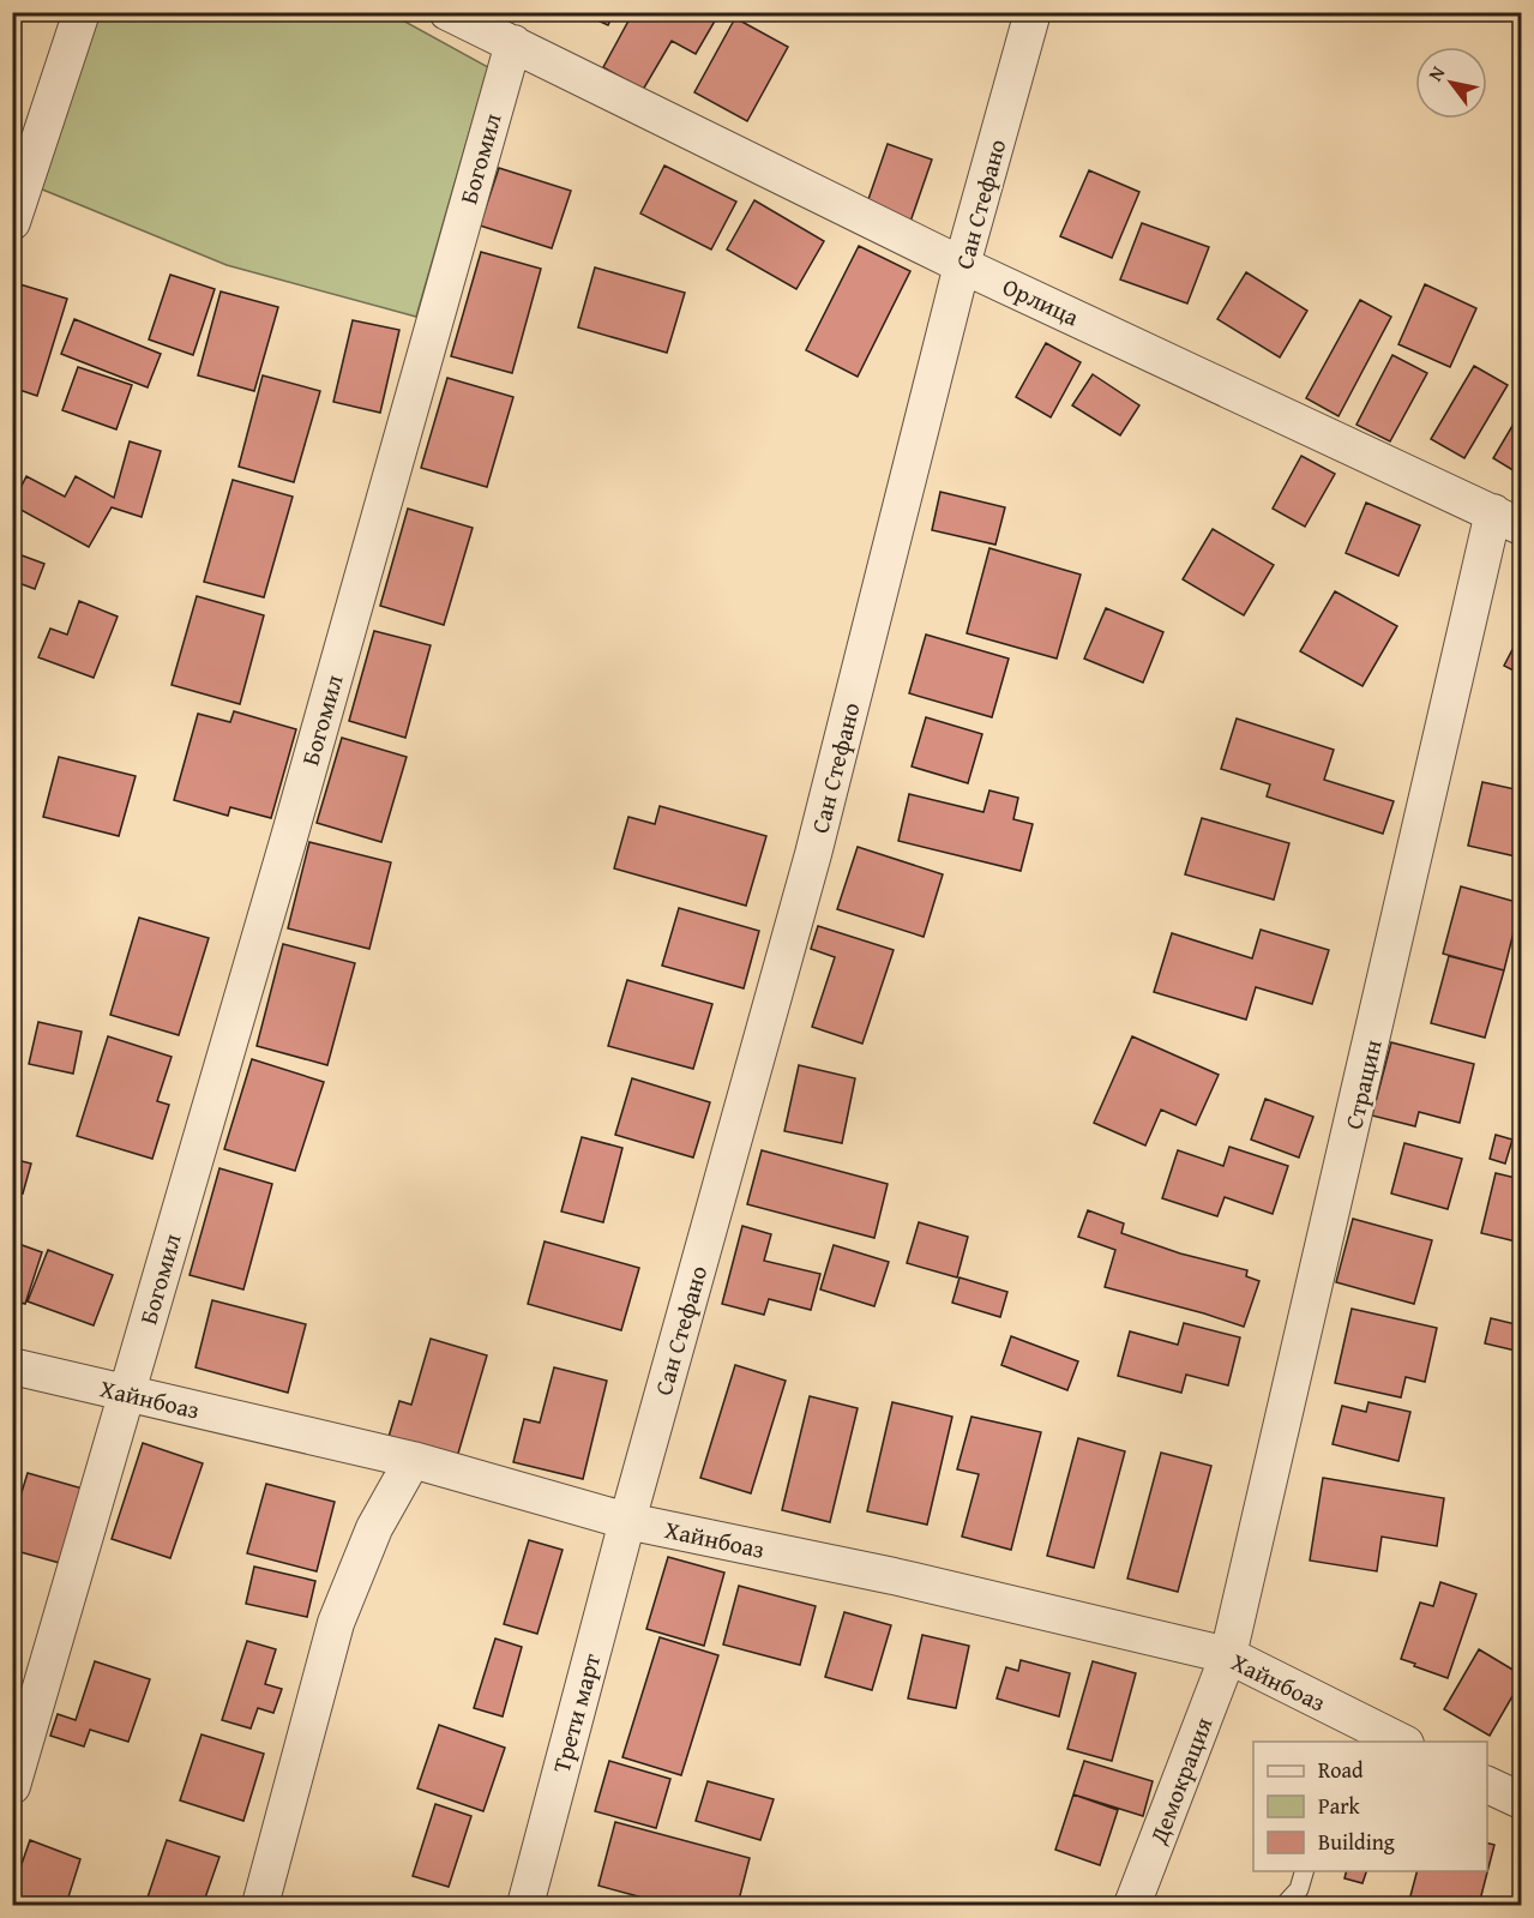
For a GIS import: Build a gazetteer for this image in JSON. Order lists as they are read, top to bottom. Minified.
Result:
{"streets":{"street":["Богомил","Сан Стефано","Орлица","Страцин","Хайнбоаз","Трети март","Демокрация"]},"crossings":[["Богомил","Орлица"],["Богомил","Хайнбоаз"],["Сан Стефано","Орлица"],["Сан Стефано","Хайнбоаз"],["Сан Стефано","Трети март"],["Орлица","Страцин"],["Страцин","Хайнбоаз"],["Страцин","Демокрация"],["Хайнбоаз","Трети март"],["Хайнбоаз","Демокрация"]],"legend":["Road","Park","Building"],"north":"top left"}
